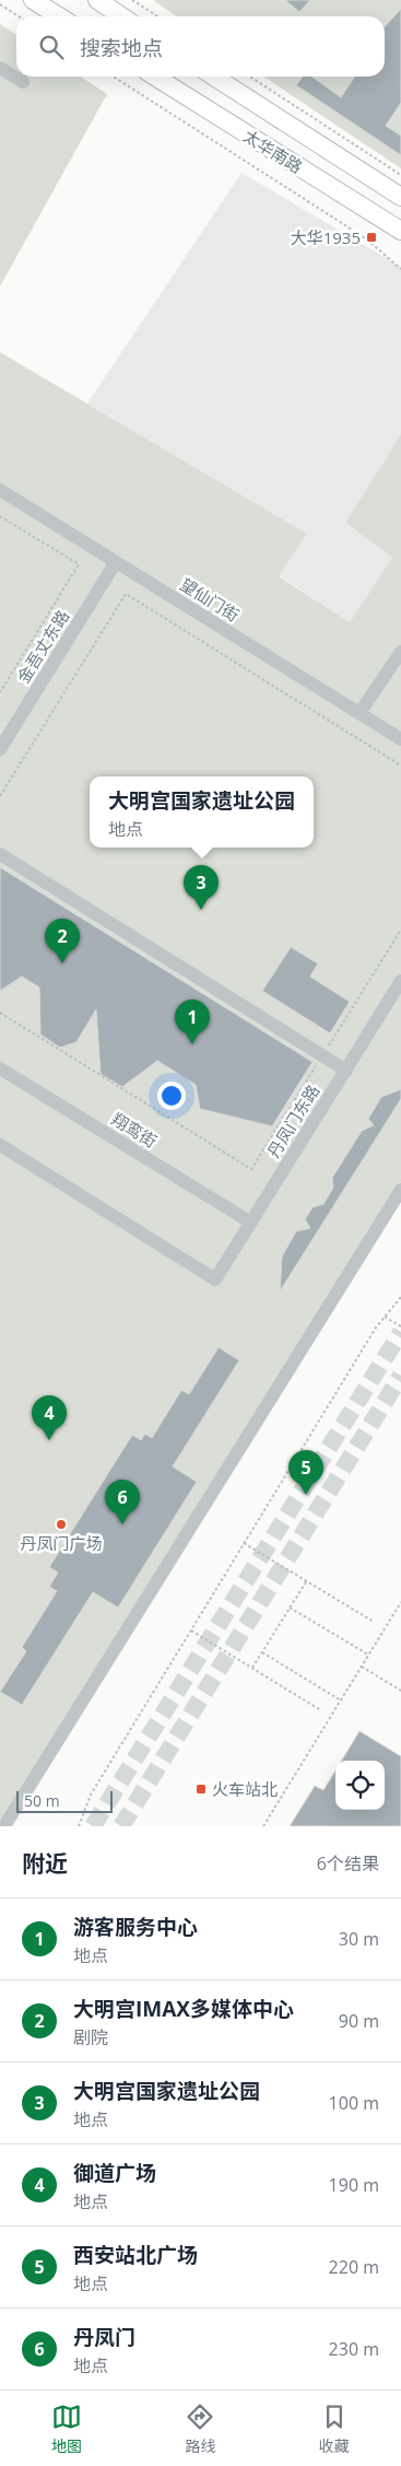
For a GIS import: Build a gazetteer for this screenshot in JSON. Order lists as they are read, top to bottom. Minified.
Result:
{"streets":{"main road":["太华南路"],"street":["望仙门街","金吾丈东路","丹凤门东路","翔鸾街"]},"crossings":[["望仙门街","金吾丈东路"],["丹凤门东路","翔鸾街"]],"places":{"transit":["大华1935","火车站北"],"other":["丹凤门广场"]},"scale_bar":"50 m","page":{"search":"搜索地点","popup":["大明宫国家遗址公园","地点"],"pins":["3","2","1","4","5","6"],"scale":"50 m","heading":["附近","6个结果"],"list":[{"mark":"1","name":"游客服务中心","note":"地点","value":"30 m"},{"mark":"2","name":"大明宫IMAX多媒体中心","note":"剧院","value":"90 m"},{"mark":"3","name":"大明宫国家遗址公园","note":"地点","value":"100 m"},{"mark":"4","name":"御道广场","note":"地点","value":"190 m"},{"mark":"5","name":"西安站北广场","note":"地点","value":"220 m"},{"mark":"6","name":"丹凤门","note":"地点","value":"230 m"}],"nav":["地图","路线","收藏"]}}
